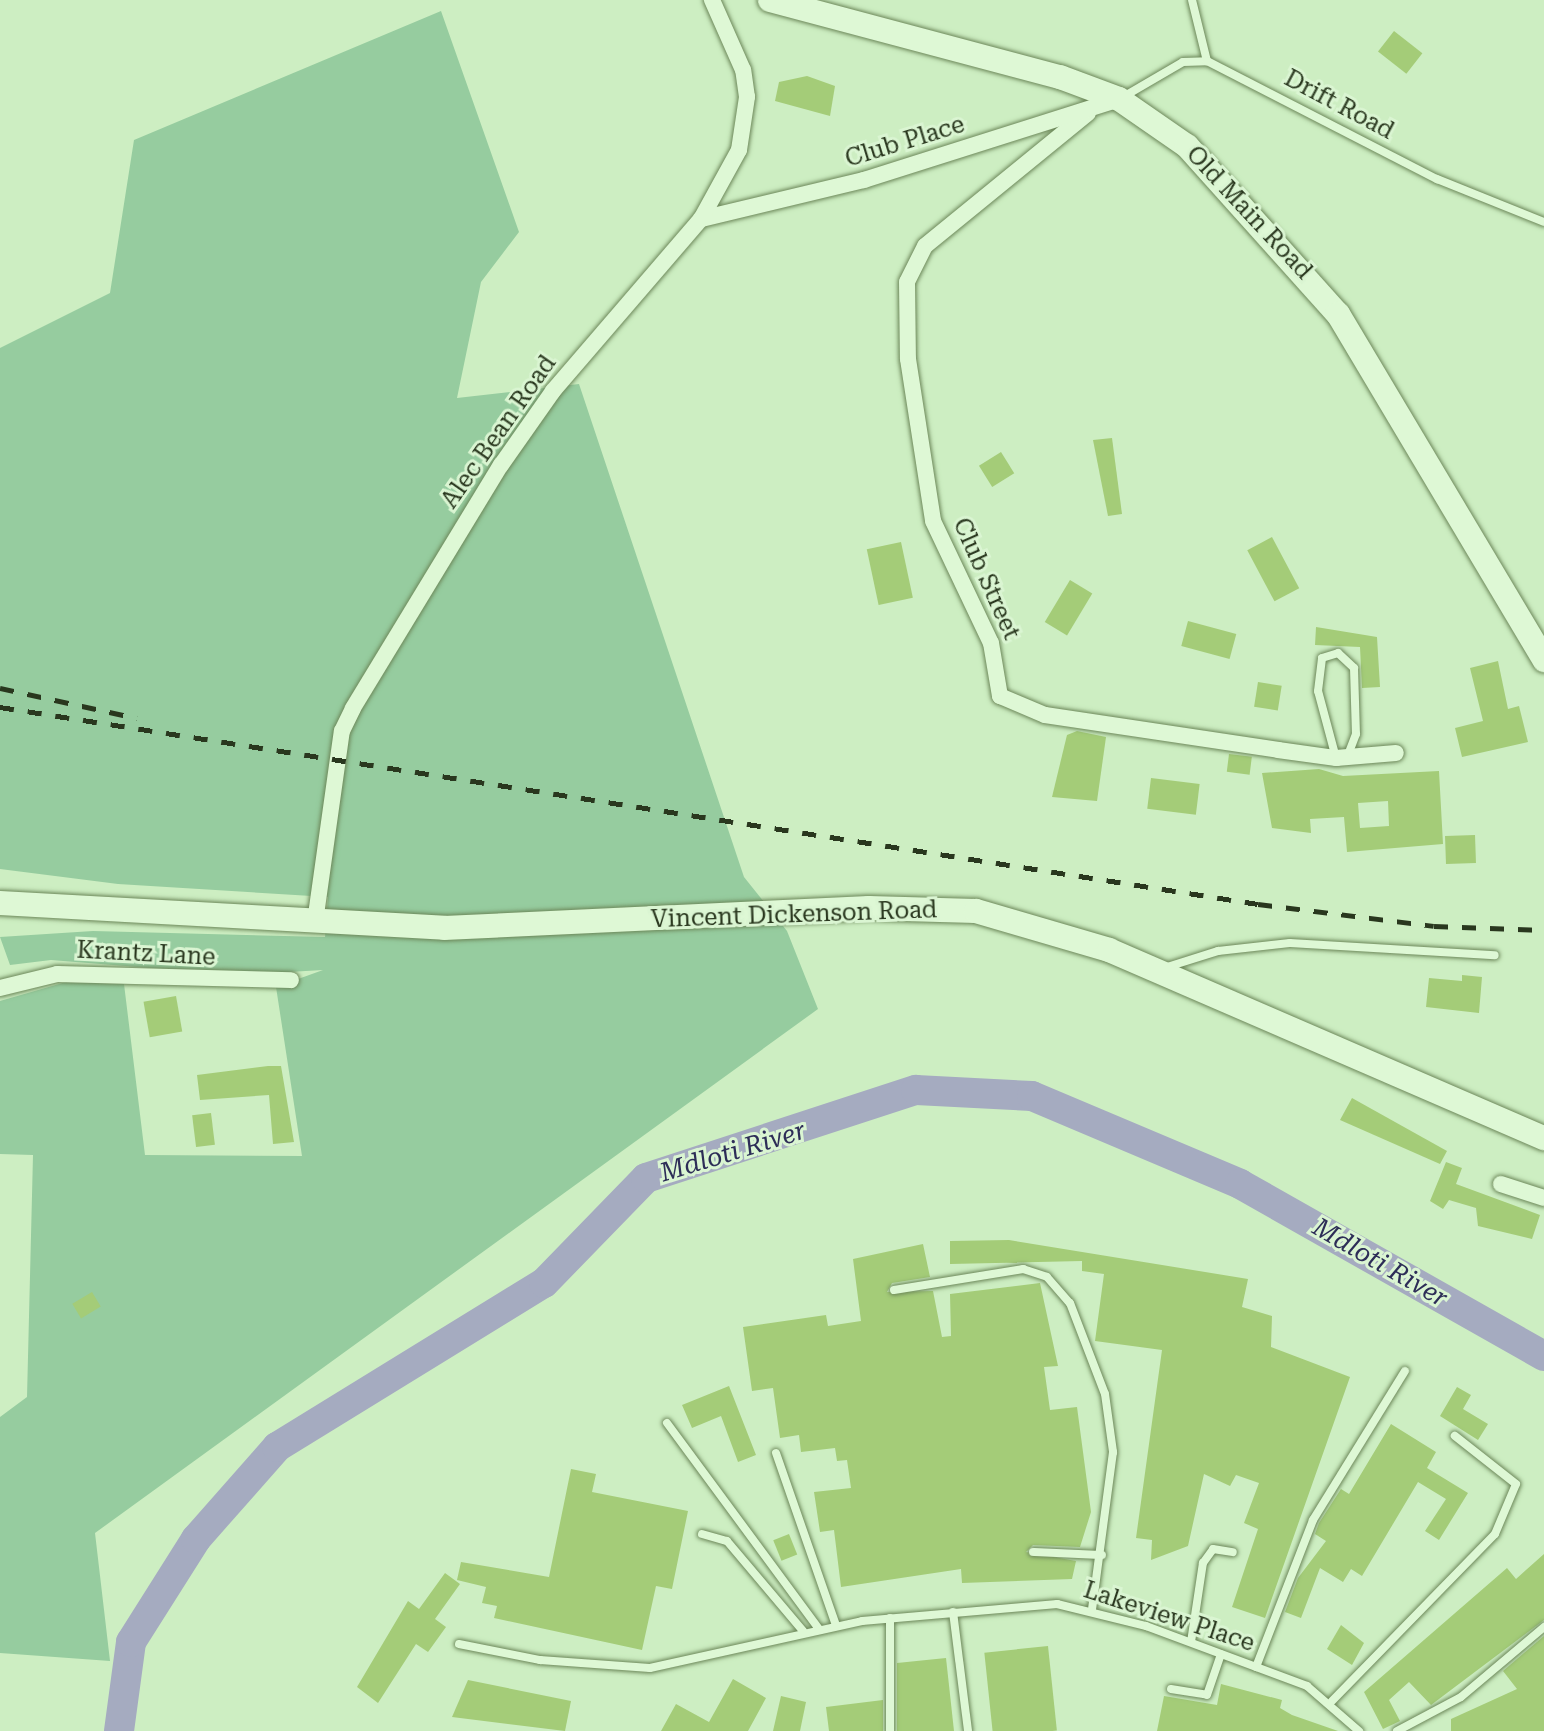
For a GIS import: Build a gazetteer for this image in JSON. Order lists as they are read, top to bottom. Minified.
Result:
{"streets":{"main road":["Old Main Road","Vincent Dickenson Road"],"street":["Club Place","Alec Bean Road","Club Street","Krantz Lane"],"lane":["Drift Road","Lakeview Place"]},"crossings":[["Club Place","Old Main Road"],["Club Place","Alec Bean Road"],["Club Place","Club Street"],["Alec Bean Road","Vincent Dickenson Road"]],"water":["Mdloti River"]}
